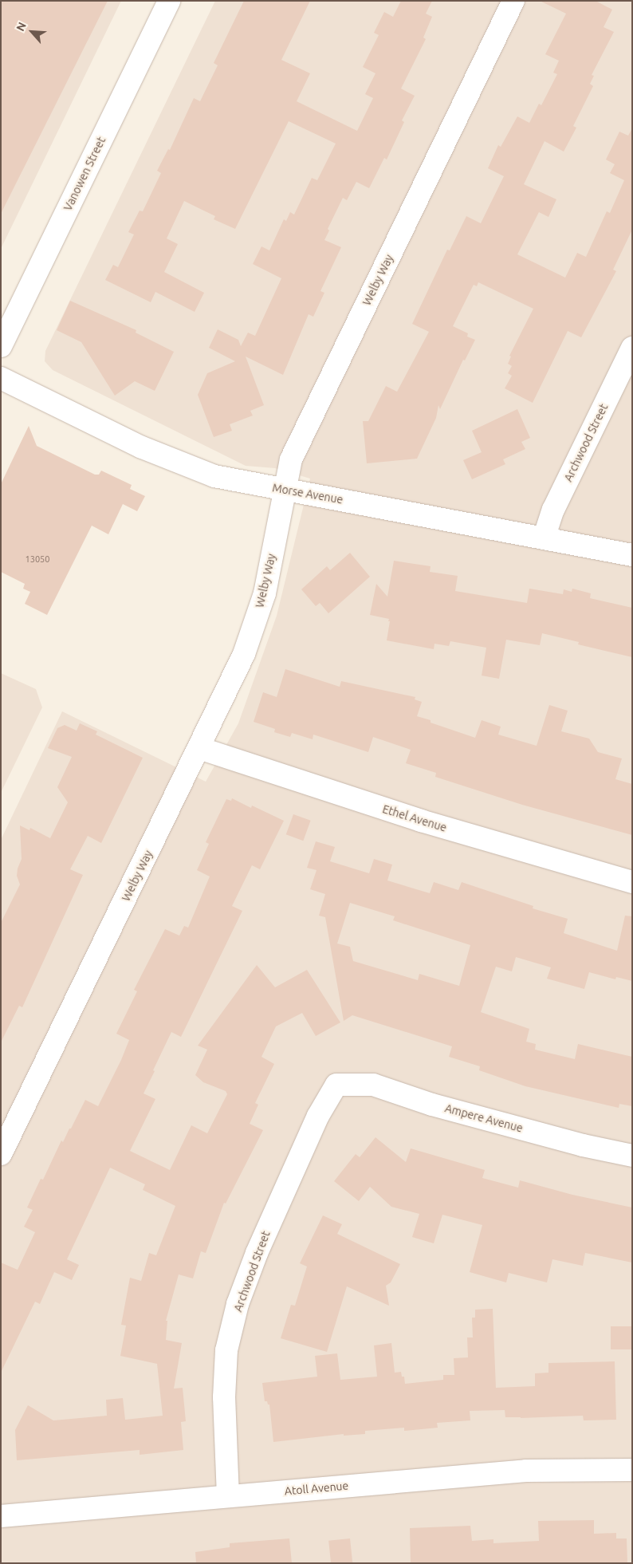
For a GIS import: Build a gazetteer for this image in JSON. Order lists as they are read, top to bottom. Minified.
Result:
{"streets":{"street":["Vanowen Street","Welby Way","Archwood Street","Morse Avenue","Ethel Avenue","Ampere Avenue","Atoll Avenue"]},"crossings":[["Welby Way","Morse Avenue"],["Welby Way","Ethel Avenue"],["Archwood Street","Morse Avenue"],["Archwood Street","Ampere Avenue"],["Archwood Street","Atoll Avenue"]],"house_numbers":["13050"],"north":"top left"}
